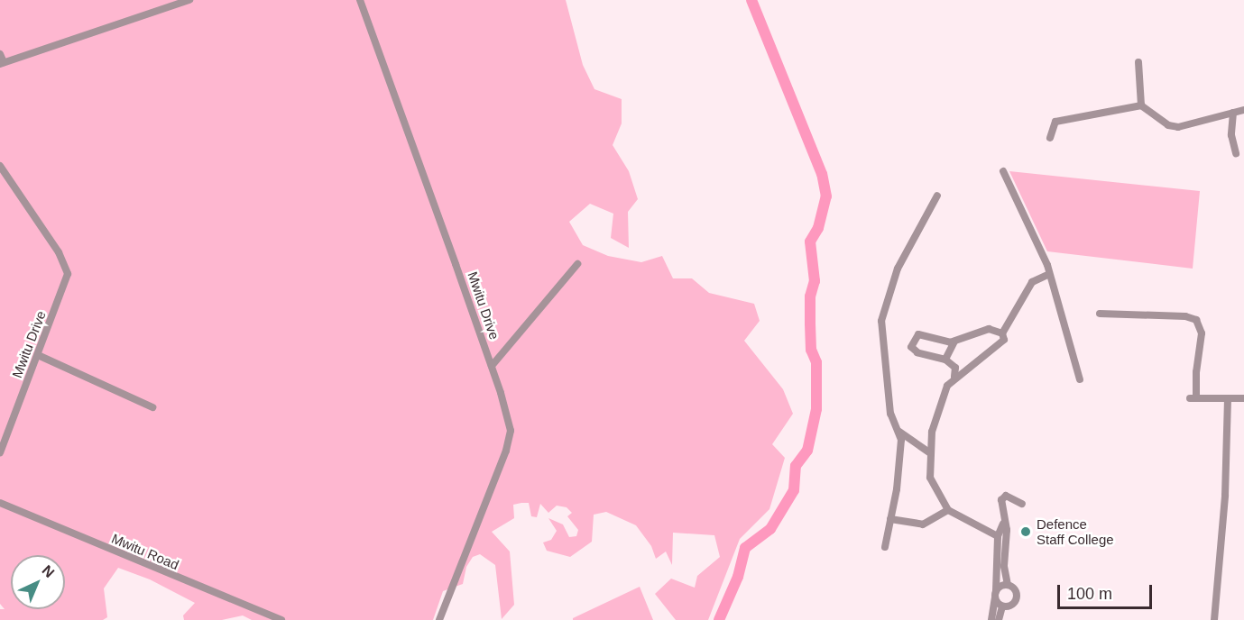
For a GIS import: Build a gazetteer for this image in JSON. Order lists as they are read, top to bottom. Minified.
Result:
{"streets":{"street":["Mwitu Drive","Mwitu Road"]},"places":["Defence Staff College"],"scale_bar":"100 m","north":"top right"}
